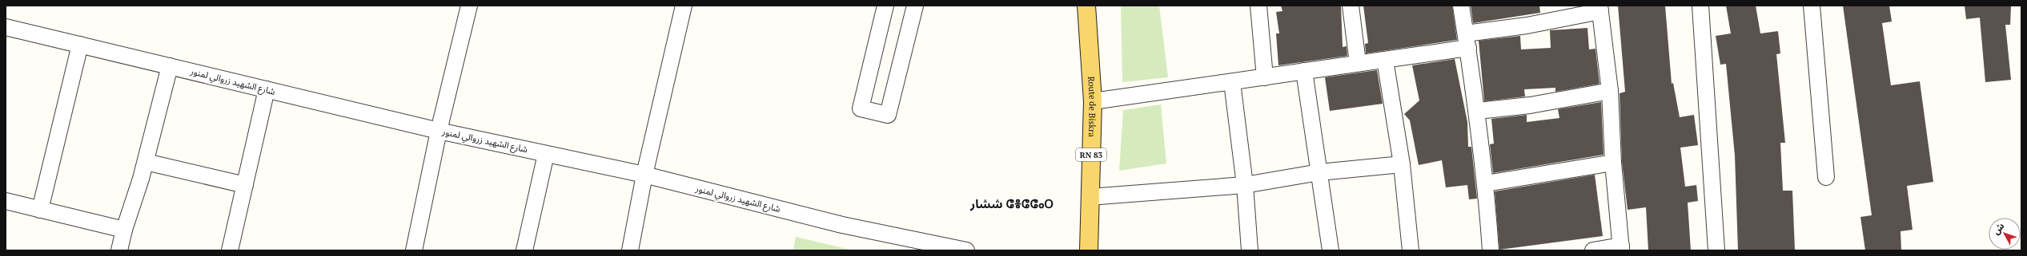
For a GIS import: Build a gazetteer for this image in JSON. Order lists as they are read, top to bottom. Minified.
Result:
{"streets":{"main road":["Route de Biskra","RN 83"],"street":["شارع الشهيد زروالي لمنور"]},"crossings":[["Route de Biskra","RN 83"]],"districts":["ششار ⵛⴻⵛⵛⴰⵔ"],"north":"top left"}
